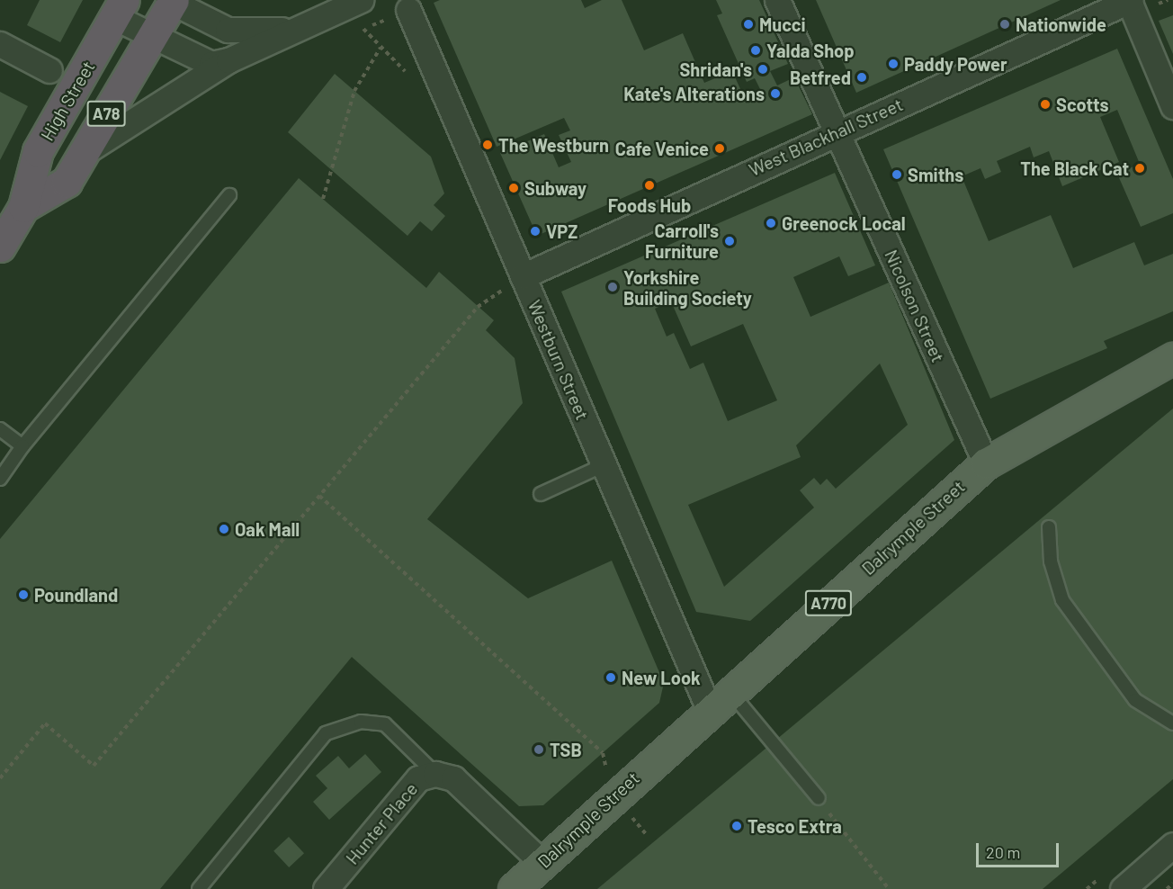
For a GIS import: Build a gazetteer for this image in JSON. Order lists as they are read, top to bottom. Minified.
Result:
{"streets":{"highway":["High Street","A78"],"main road":["Dalrymple Street","A770"],"street":["West Blackhall Street","Nicolson Street","Westburn Street","Hunter Place"]},"crossings":[["West Blackhall Street","Nicolson Street"],["West Blackhall Street","Westburn Street"],["Nicolson Street","Dalrymple Street"],["Westburn Street","Dalrymple Street"],["Dalrymple Street","Hunter Place"]],"places":["Mucci","Nationwide","Yalda Shop","Paddy Power","Shridan's","Betfred","Kate's Alterations","Scotts","The Westburn","Cafe Venice","The Black Cat","Smiths","Foods Hub","Subway","Greenock Local","VPZ","Carroll's Furniture","Yorkshire Building Society","Oak Mall","Poundland","New Look","TSB","Tesco Extra"],"scale_bar":"20 m"}
